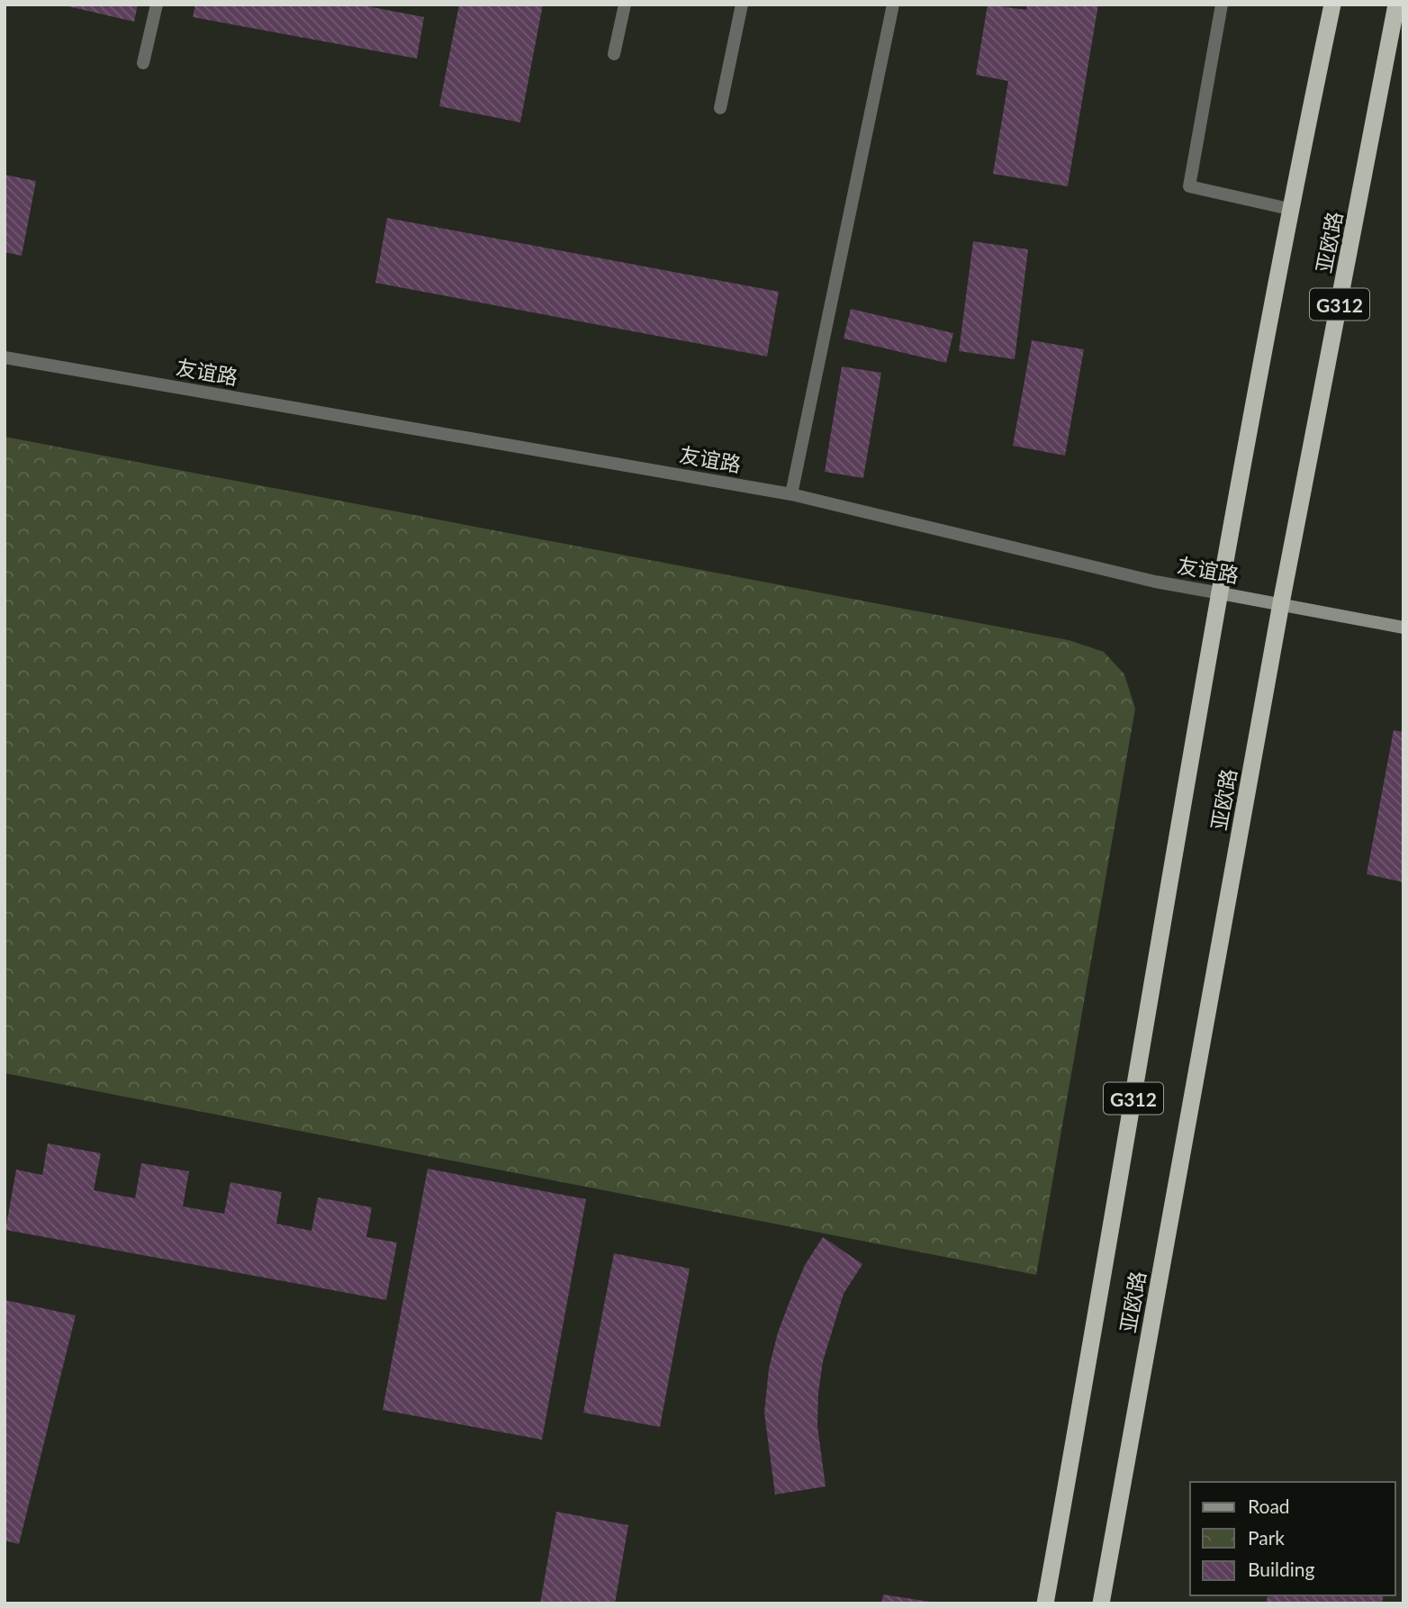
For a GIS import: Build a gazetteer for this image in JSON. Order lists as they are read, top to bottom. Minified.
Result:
{"streets":{"highway":["亚欧路","G312"],"main road":["友谊路"]},"crossings":[["亚欧路","友谊路"]],"legend":["Road","Park","Building"]}
